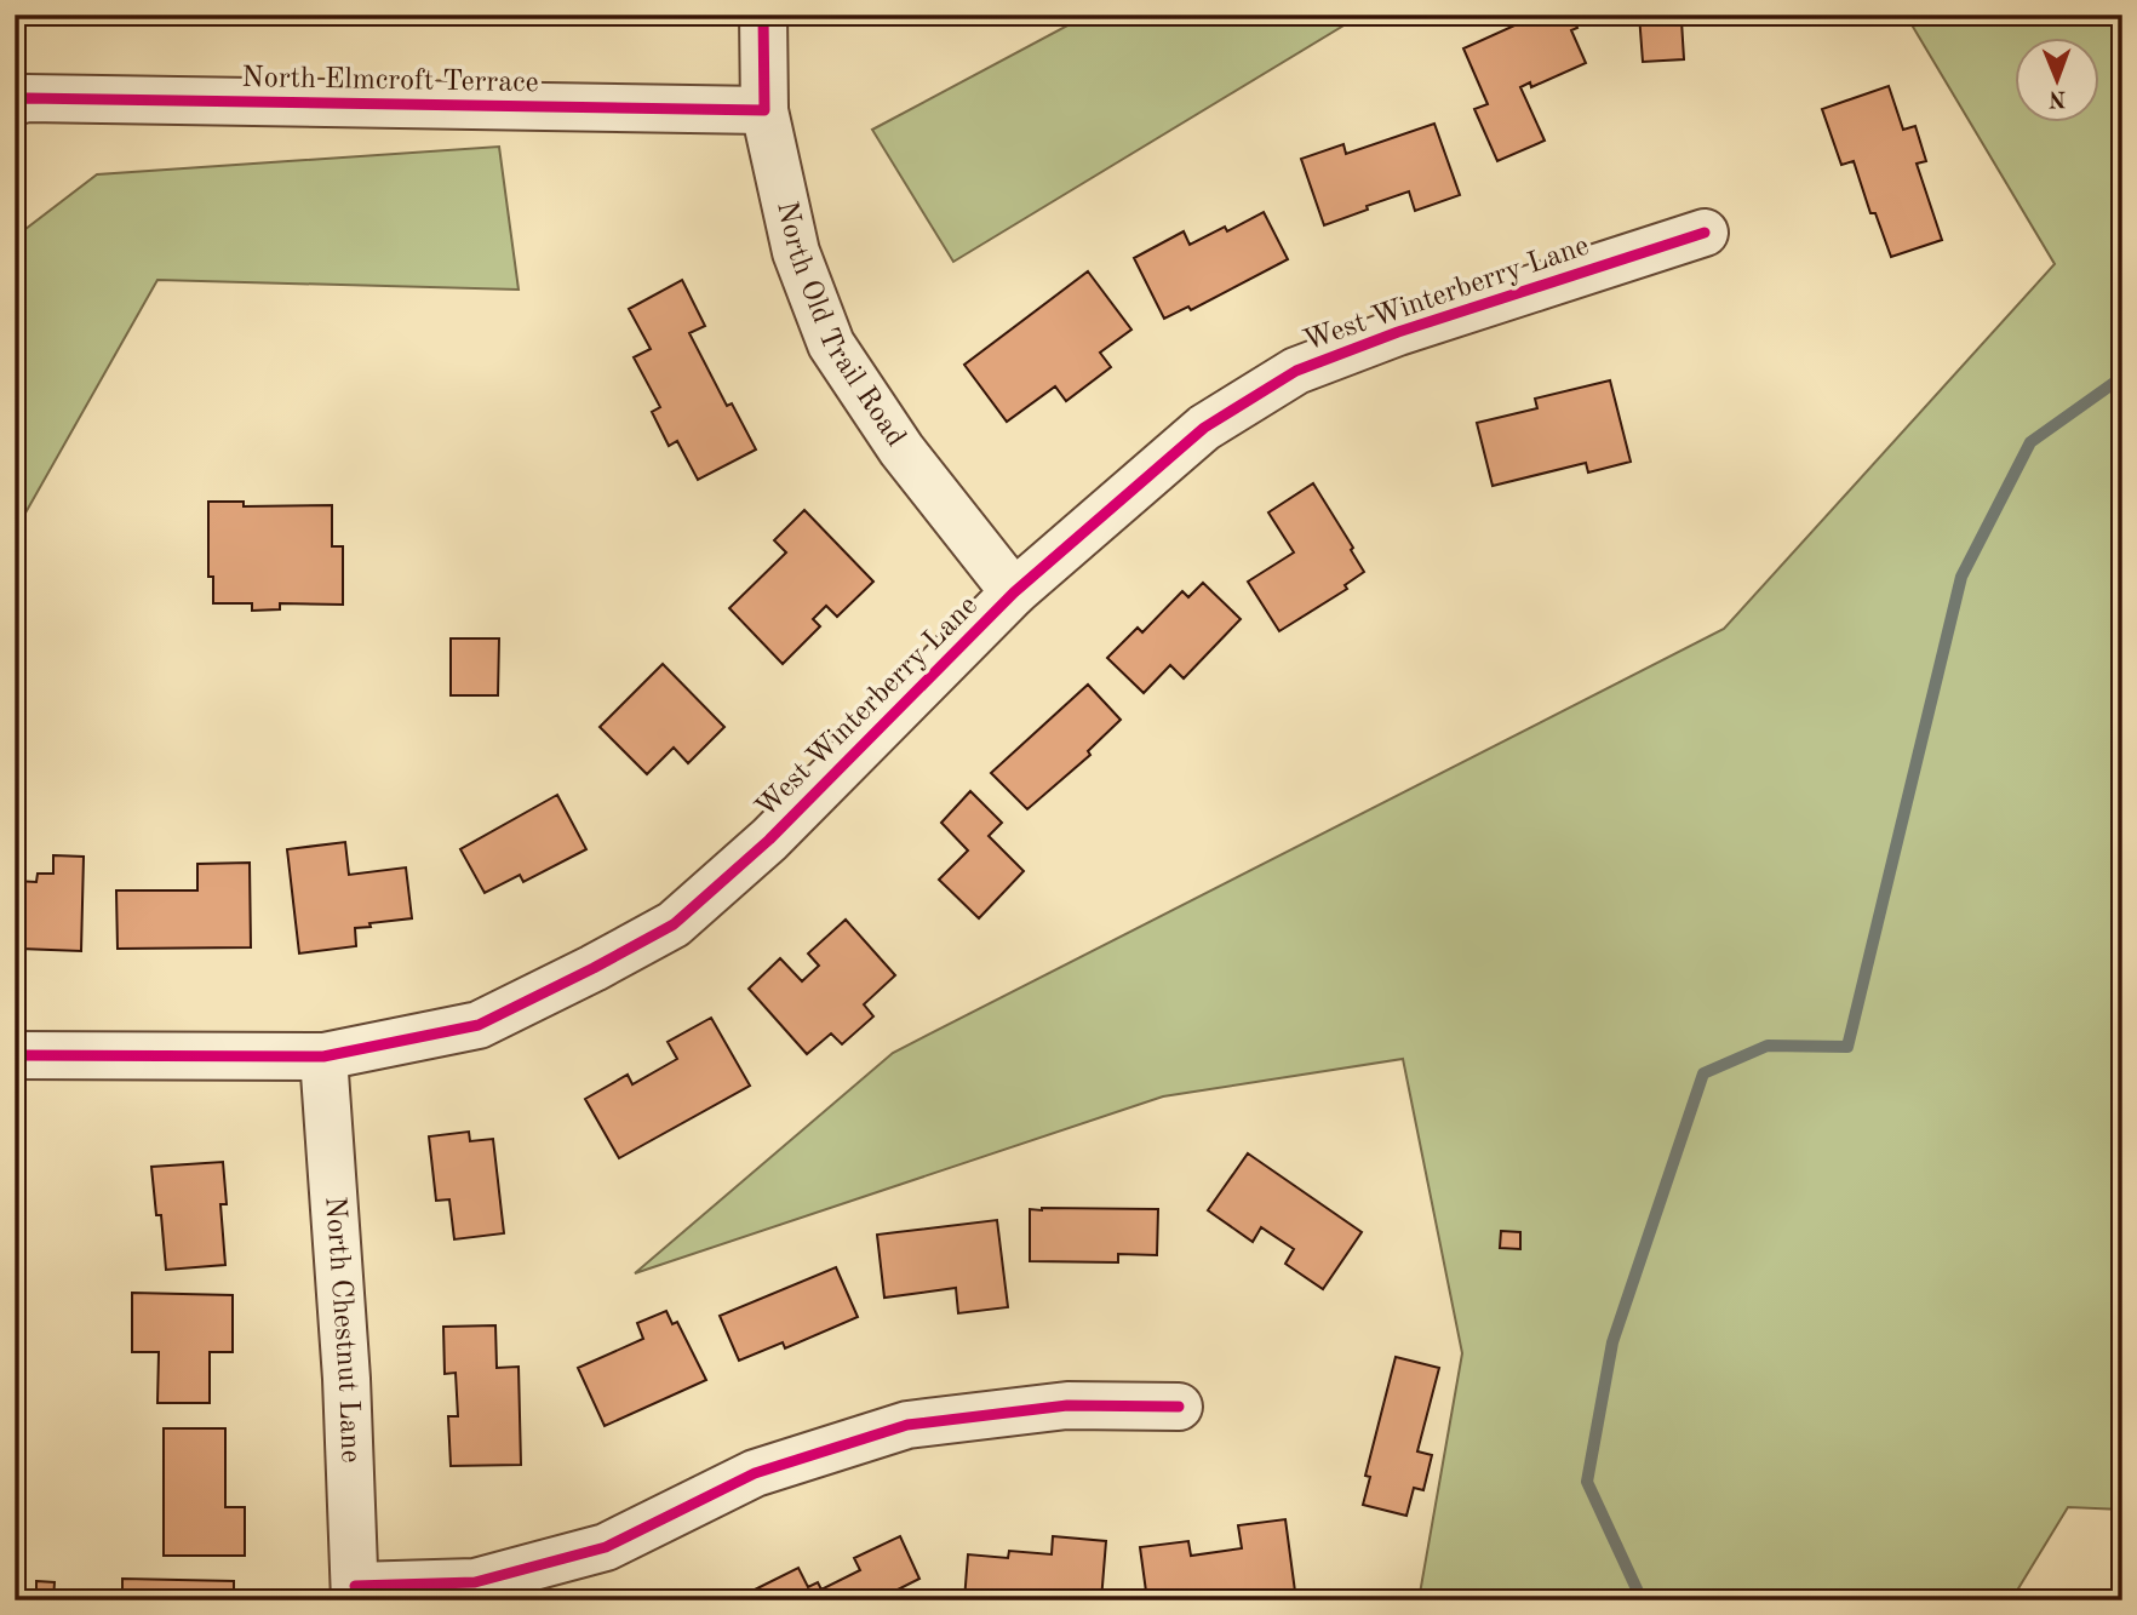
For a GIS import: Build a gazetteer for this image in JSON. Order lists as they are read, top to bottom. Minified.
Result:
{"streets":{"street":["North Elmcroft Terrace","West Winterberry Lane","North Old Trail Road","North Chestnut Lane"]},"crossings":[["North Elmcroft Terrace","North Old Trail Road"],["West Winterberry Lane","North Old Trail Road"],["West Winterberry Lane","North Chestnut Lane"]],"north":"bottom"}
